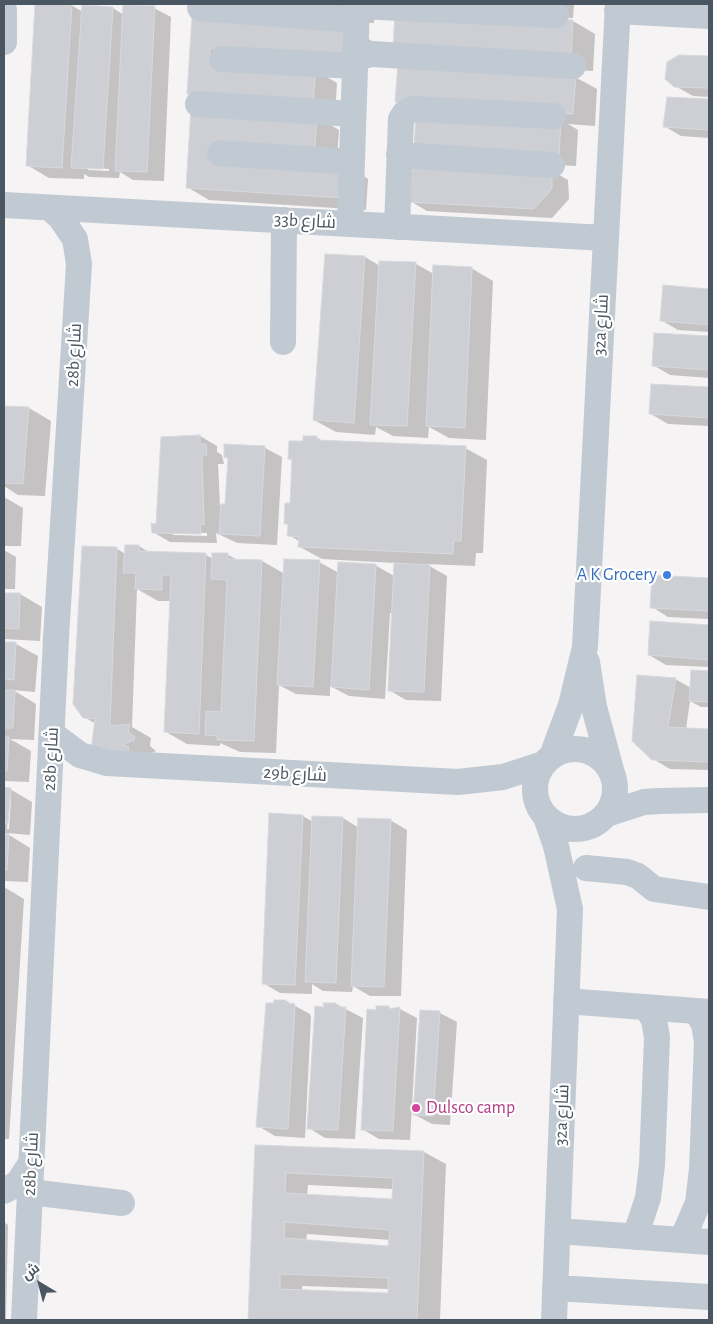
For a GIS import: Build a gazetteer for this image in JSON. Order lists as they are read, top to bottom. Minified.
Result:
{"streets":{"street":["33b شارع","32a شارع","28b شارع","29b شارع"]},"crossings":[["33b شارع","32a شارع"],["33b شارع","28b شارع"],["32a شارع","29b شارع"],["28b شارع","29b شارع"]],"places":["A K Grocery","Dulsco camp"],"north":"top left"}
